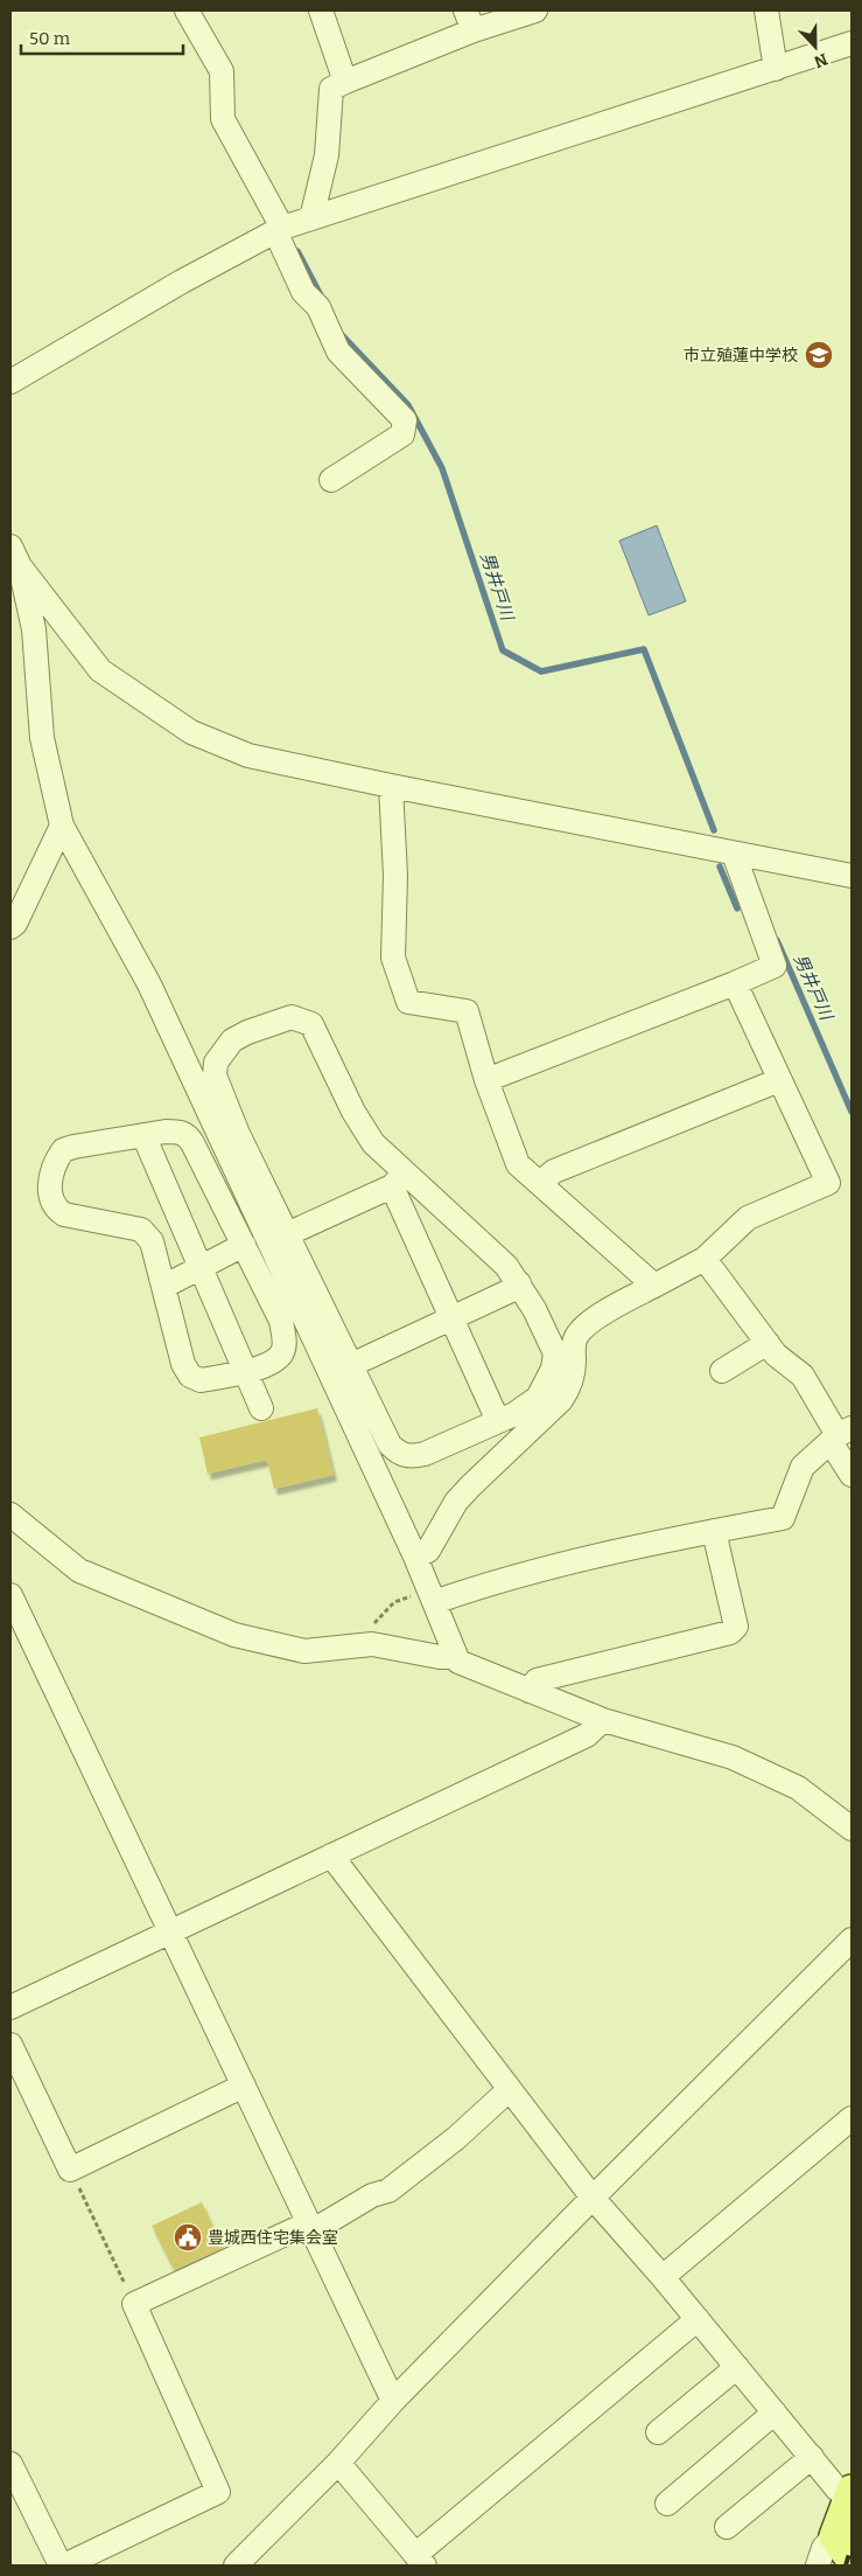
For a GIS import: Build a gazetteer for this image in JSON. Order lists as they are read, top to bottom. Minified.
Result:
{"water":["男井戸川"],"places":{"school or university":["市立殖蓮中学校"],"public building":["豊城西住宅集会室"]},"scale_bar":"50 m","north":"bottom"}
